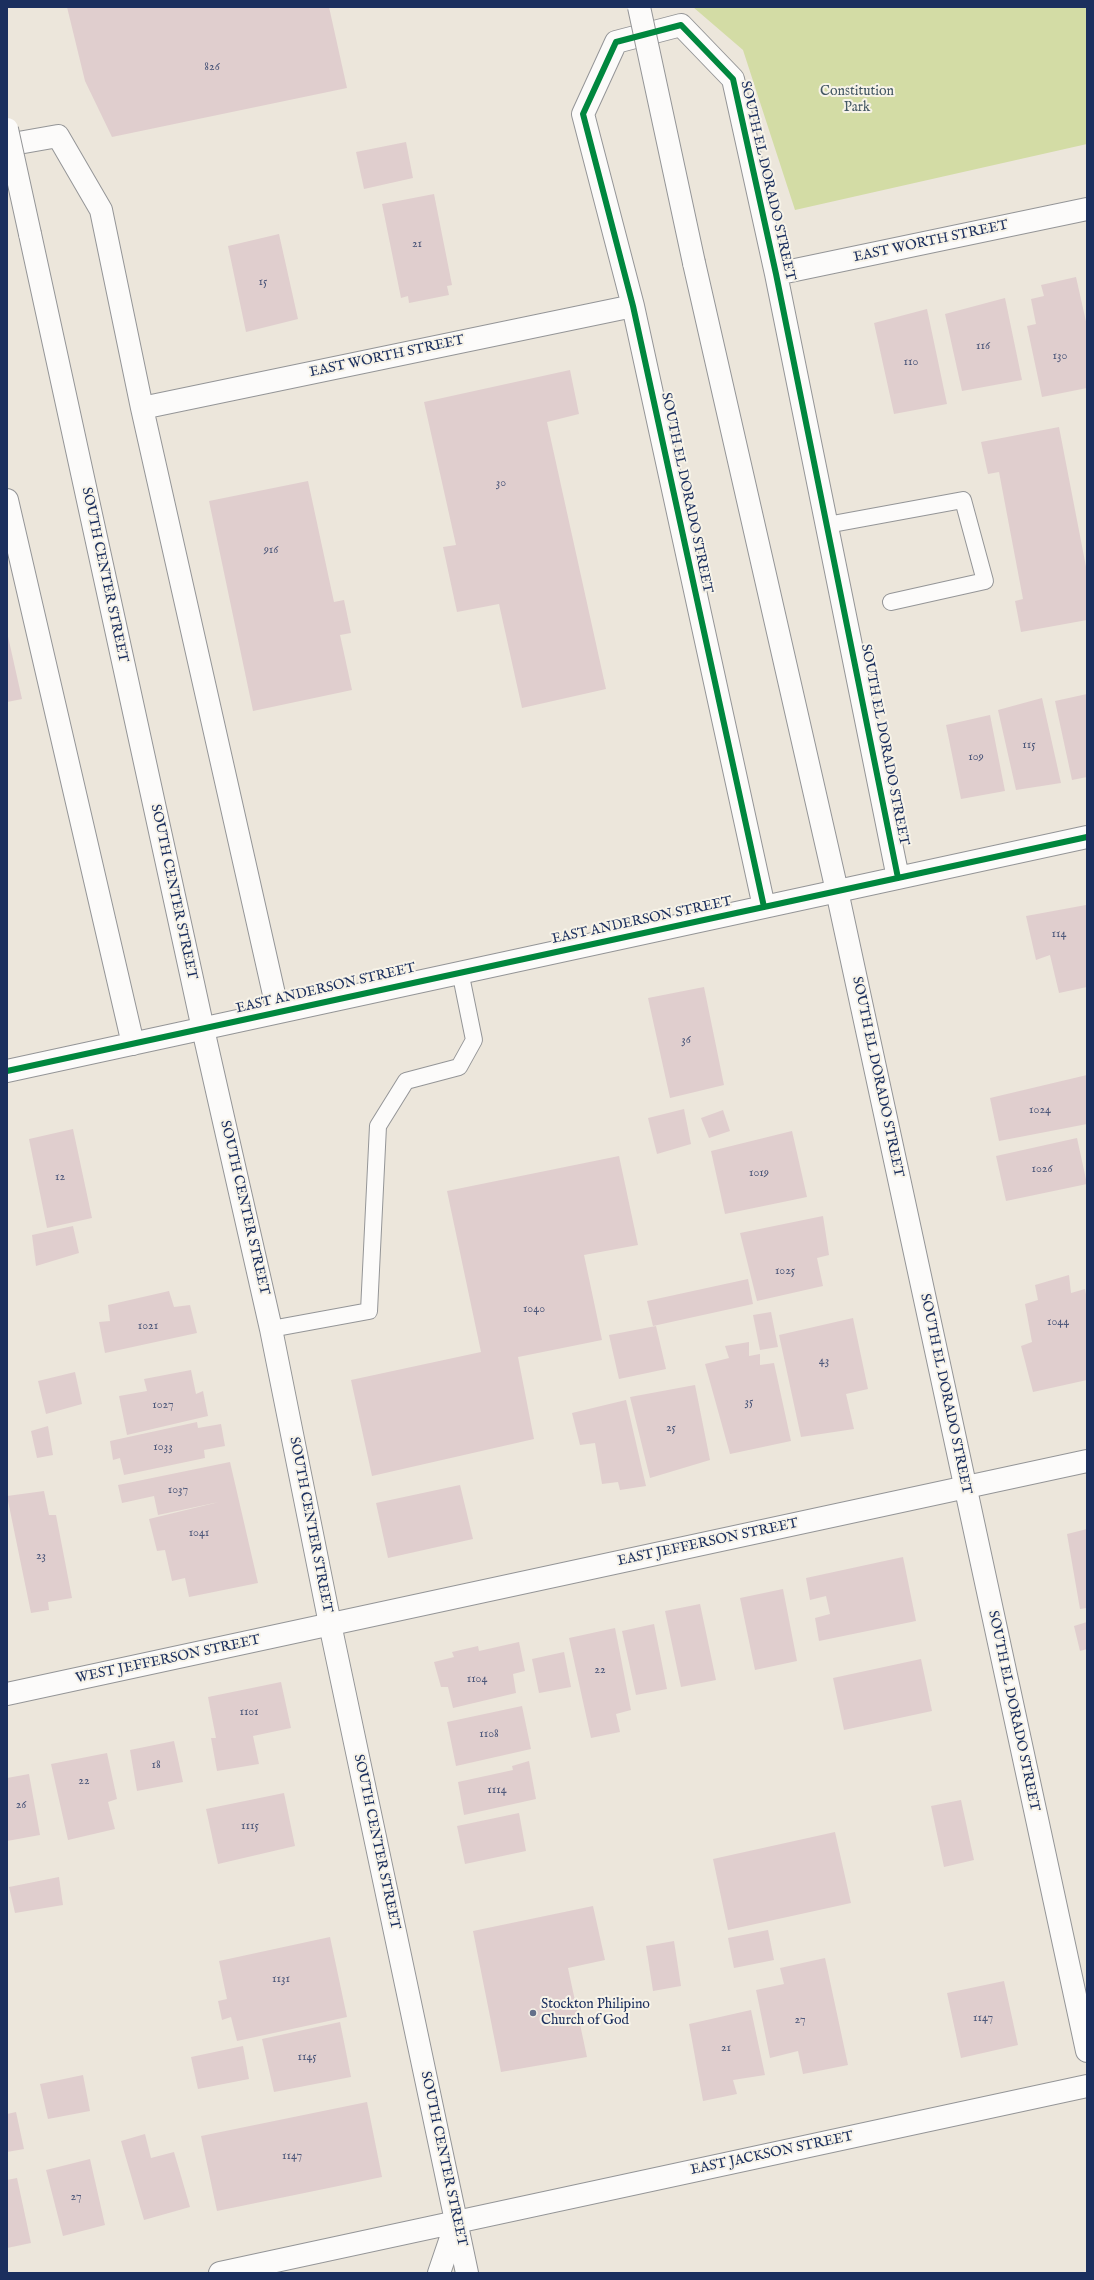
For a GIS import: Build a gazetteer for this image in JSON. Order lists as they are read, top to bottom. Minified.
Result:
{"streets":{"street":["SOUTH EL DORADO STREET","EAST WORTH STREET","SOUTH CENTER STREET","EAST ANDERSON STREET","EAST JEFFERSON STREET","WEST JEFFERSON STREET","EAST JACKSON STREET"]},"crossings":[["SOUTH EL DORADO STREET","EAST WORTH STREET"],["SOUTH EL DORADO STREET","EAST ANDERSON STREET"],["SOUTH EL DORADO STREET","EAST JEFFERSON STREET"],["SOUTH CENTER STREET","EAST ANDERSON STREET"],["SOUTH CENTER STREET","EAST JEFFERSON STREET"],["SOUTH CENTER STREET","WEST JEFFERSON STREET"],["SOUTH CENTER STREET","EAST JACKSON STREET"],["EAST JEFFERSON STREET","WEST JEFFERSON STREET"]],"parks":["Constitution Park"],"places":["Stockton Philipino Church of God"],"house_numbers":["826","21","15","116","130","110","30","916","115","109","114","36","1024","1026","1019","12","1025","1040","1044","1021","43","35","1027","25","1033","1037","1041","23","22","1104","1101","1108","18","22","1114","26","1115","1131","1147","27","21","1145","1147","27"]}
